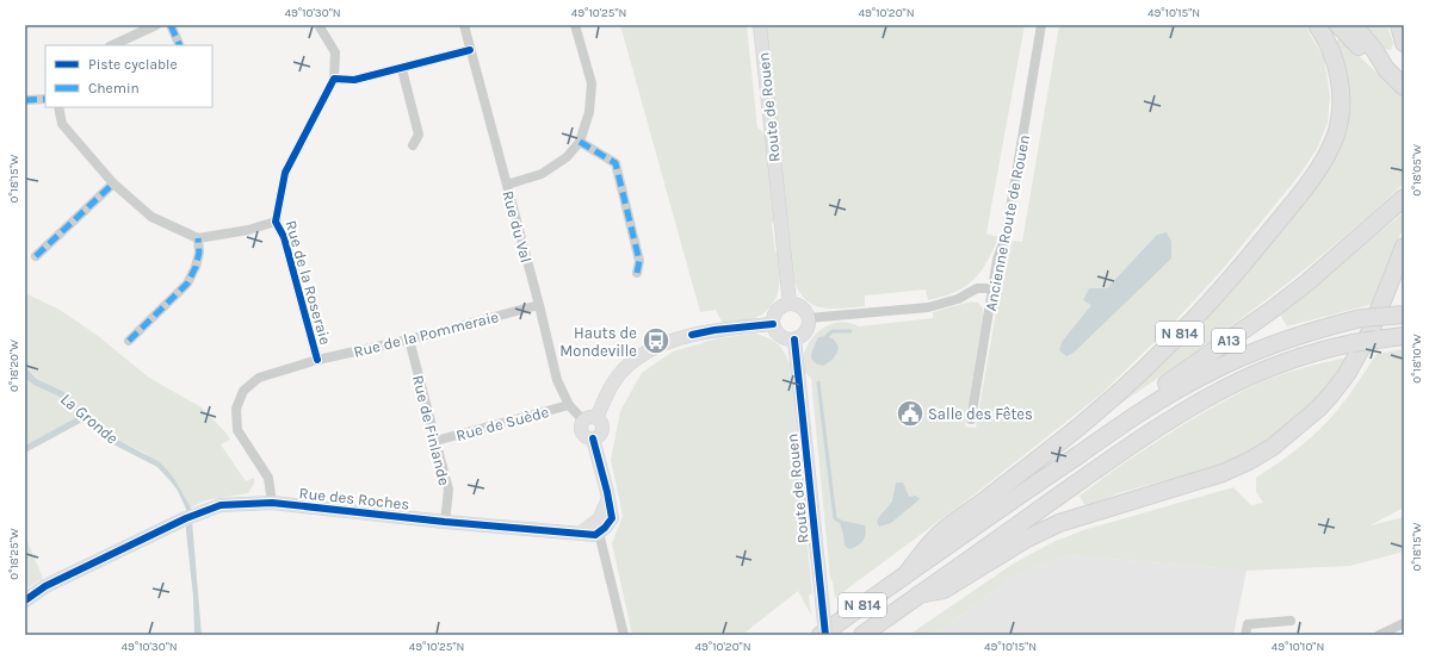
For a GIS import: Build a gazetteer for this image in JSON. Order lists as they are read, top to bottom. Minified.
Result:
{"streets":{"highway":["N 814","A13"],"street":["Route de Rouen","Ancienne Route de Rouen","Rue du Val","Rue de la Roseraie","Rue de la Pommeraie","Rue de Suède","Rue de Finlande","Rue des Roches"]},"crossings":[["Rue du Val","Rue de la Pommeraie"],["Rue du Val","Rue de Suède"],["Rue de la Roseraie","Rue de la Pommeraie"],["Rue de la Pommeraie","Rue de Finlande"],["Rue de la Pommeraie","Rue des Roches"],["N 814","A13"],["Rue de Suède","Rue de Finlande"],["Rue de Finlande","Rue des Roches"]],"water":["La Gronde"],"places":{"bus stop":["Hauts de Mondeville"],"public building":["Salle des Fêtes"]},"legend":["Piste cyclable","Chemin"],"coordinates":["49°10'30\"N","49°10'25\"N","49°10'20\"N","49°10'15\"N","0°18'05\"W","0°18'15\"W","0°18'10\"W","0°18'20\"W","0°18'25\"W","49°10'10\"N"]}
